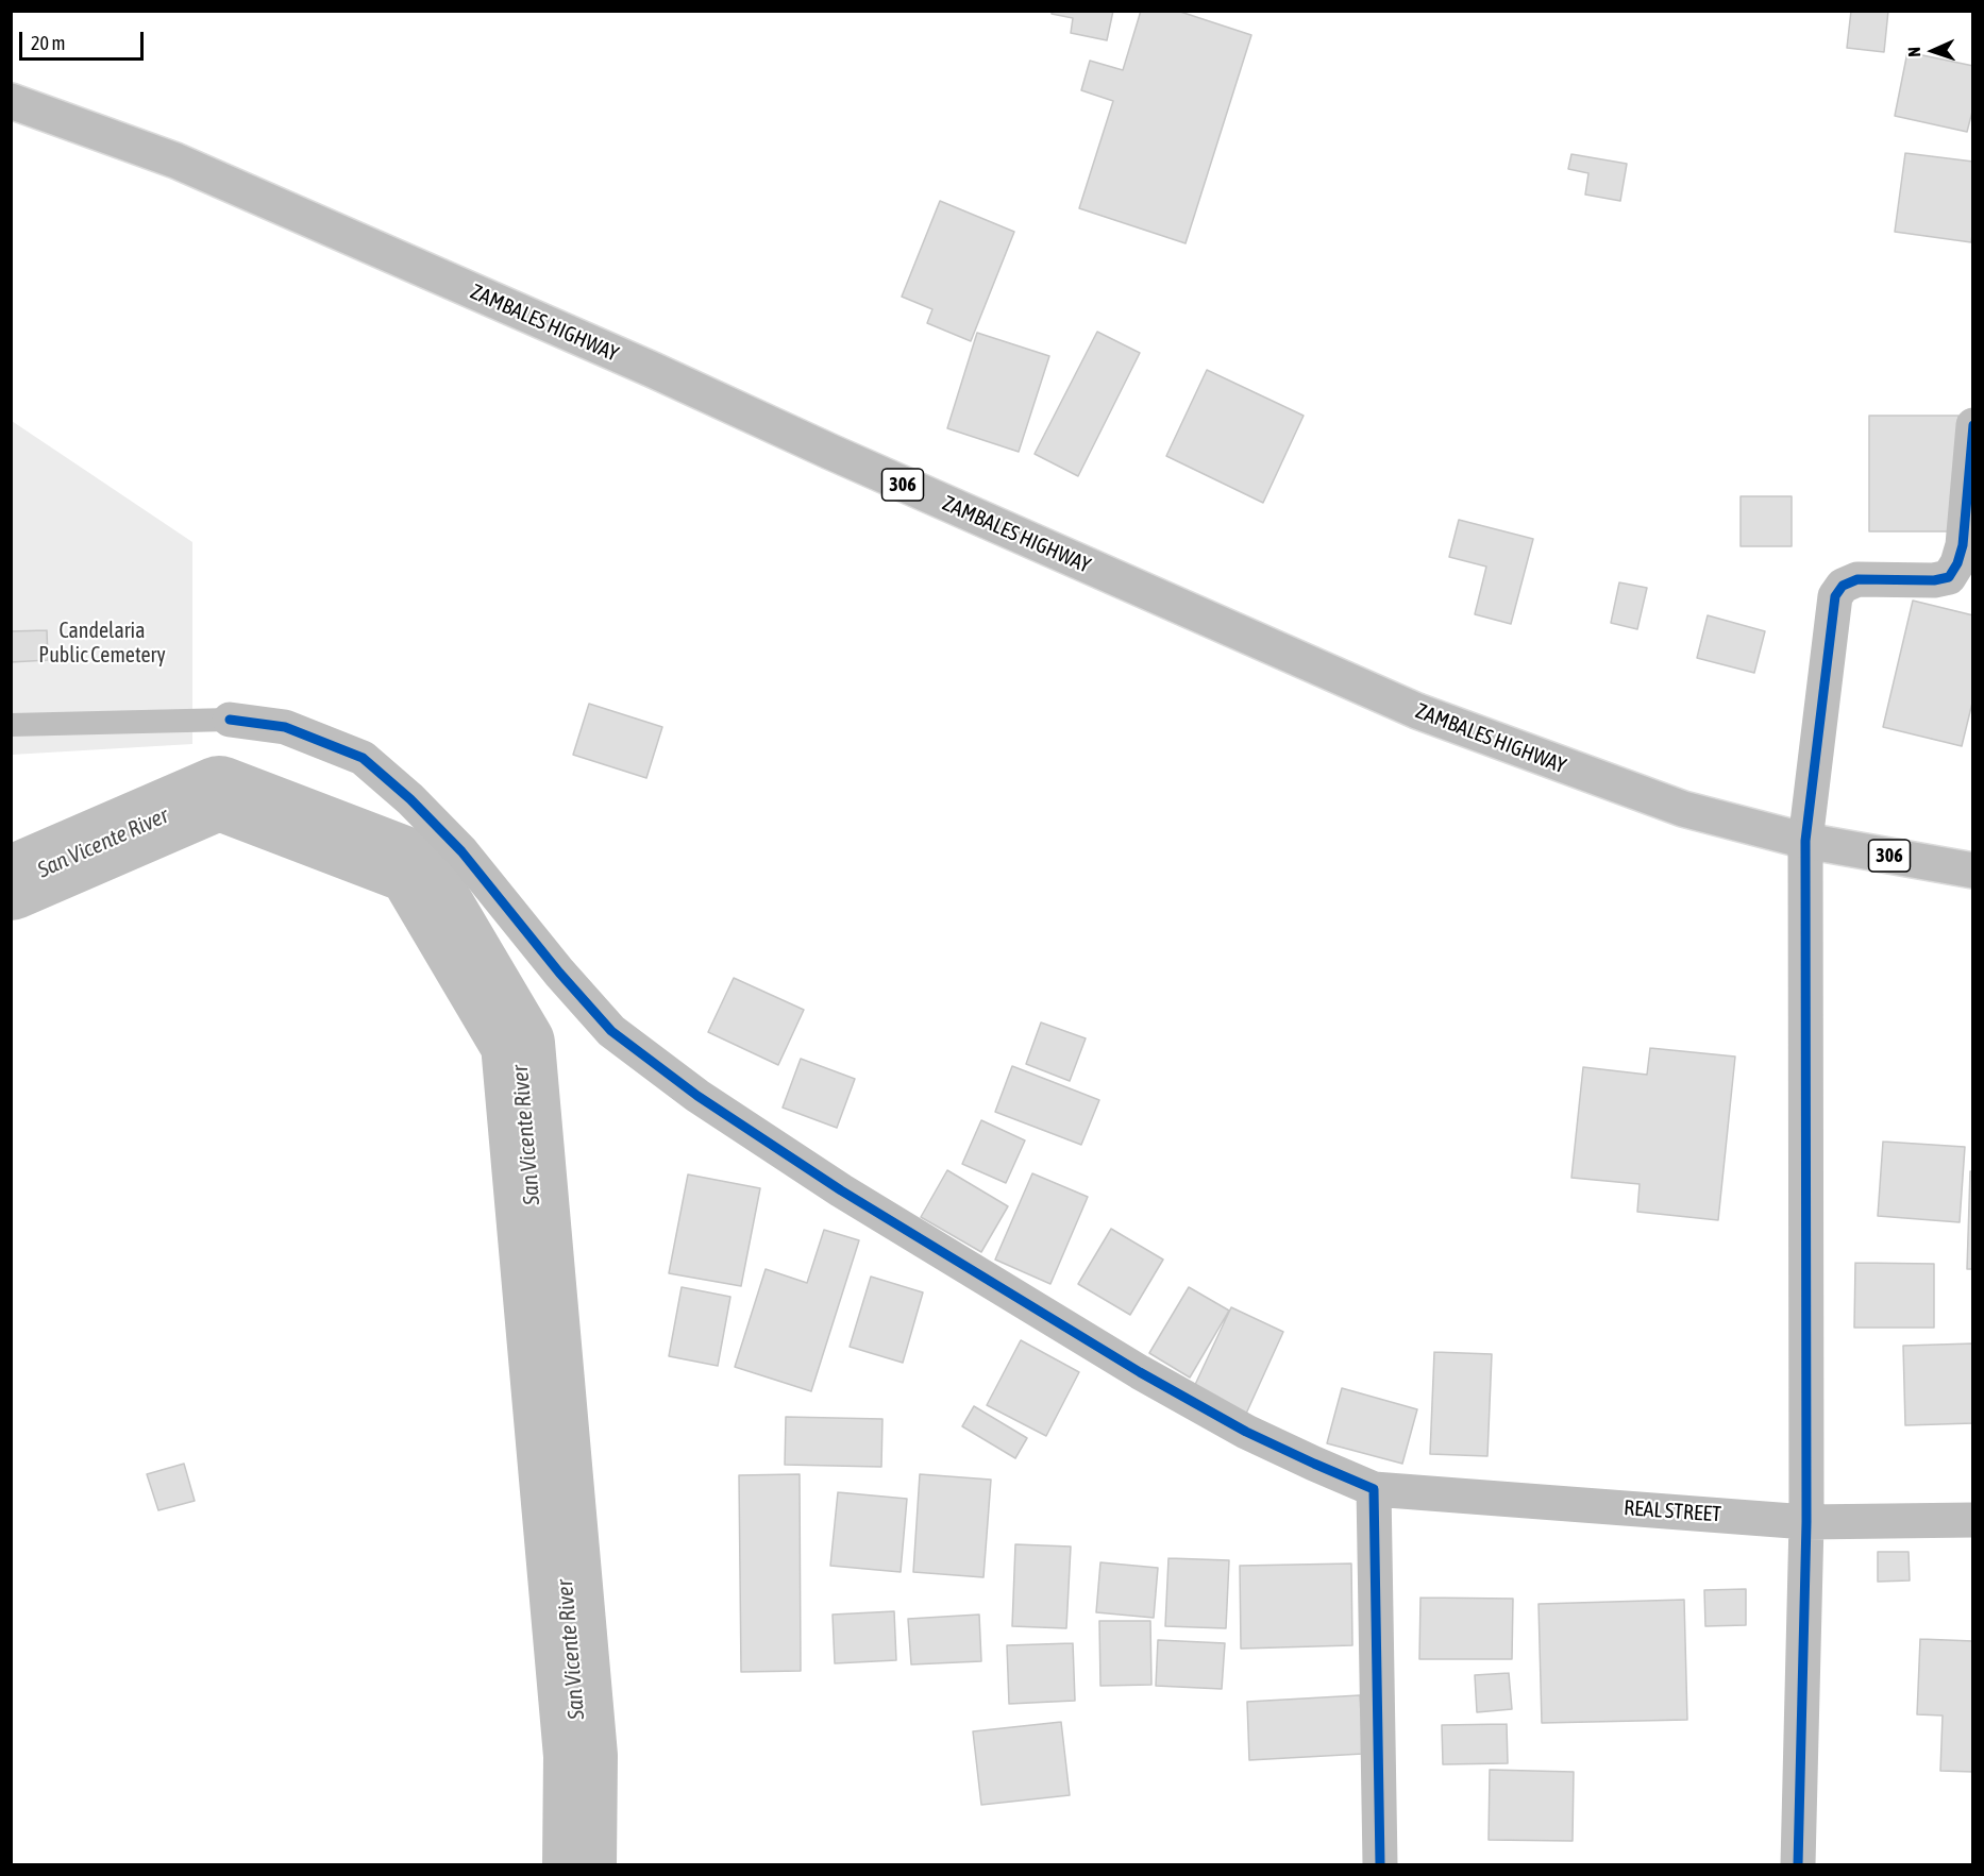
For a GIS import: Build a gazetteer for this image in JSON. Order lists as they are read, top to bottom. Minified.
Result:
{"streets":{"street":["ZAMBALES HIGHWAY","306","REAL STREET"]},"water":["San Vicente River"],"parks":["Candelaria Public Cemetery"],"scale_bar":"20 m","north":"left"}
